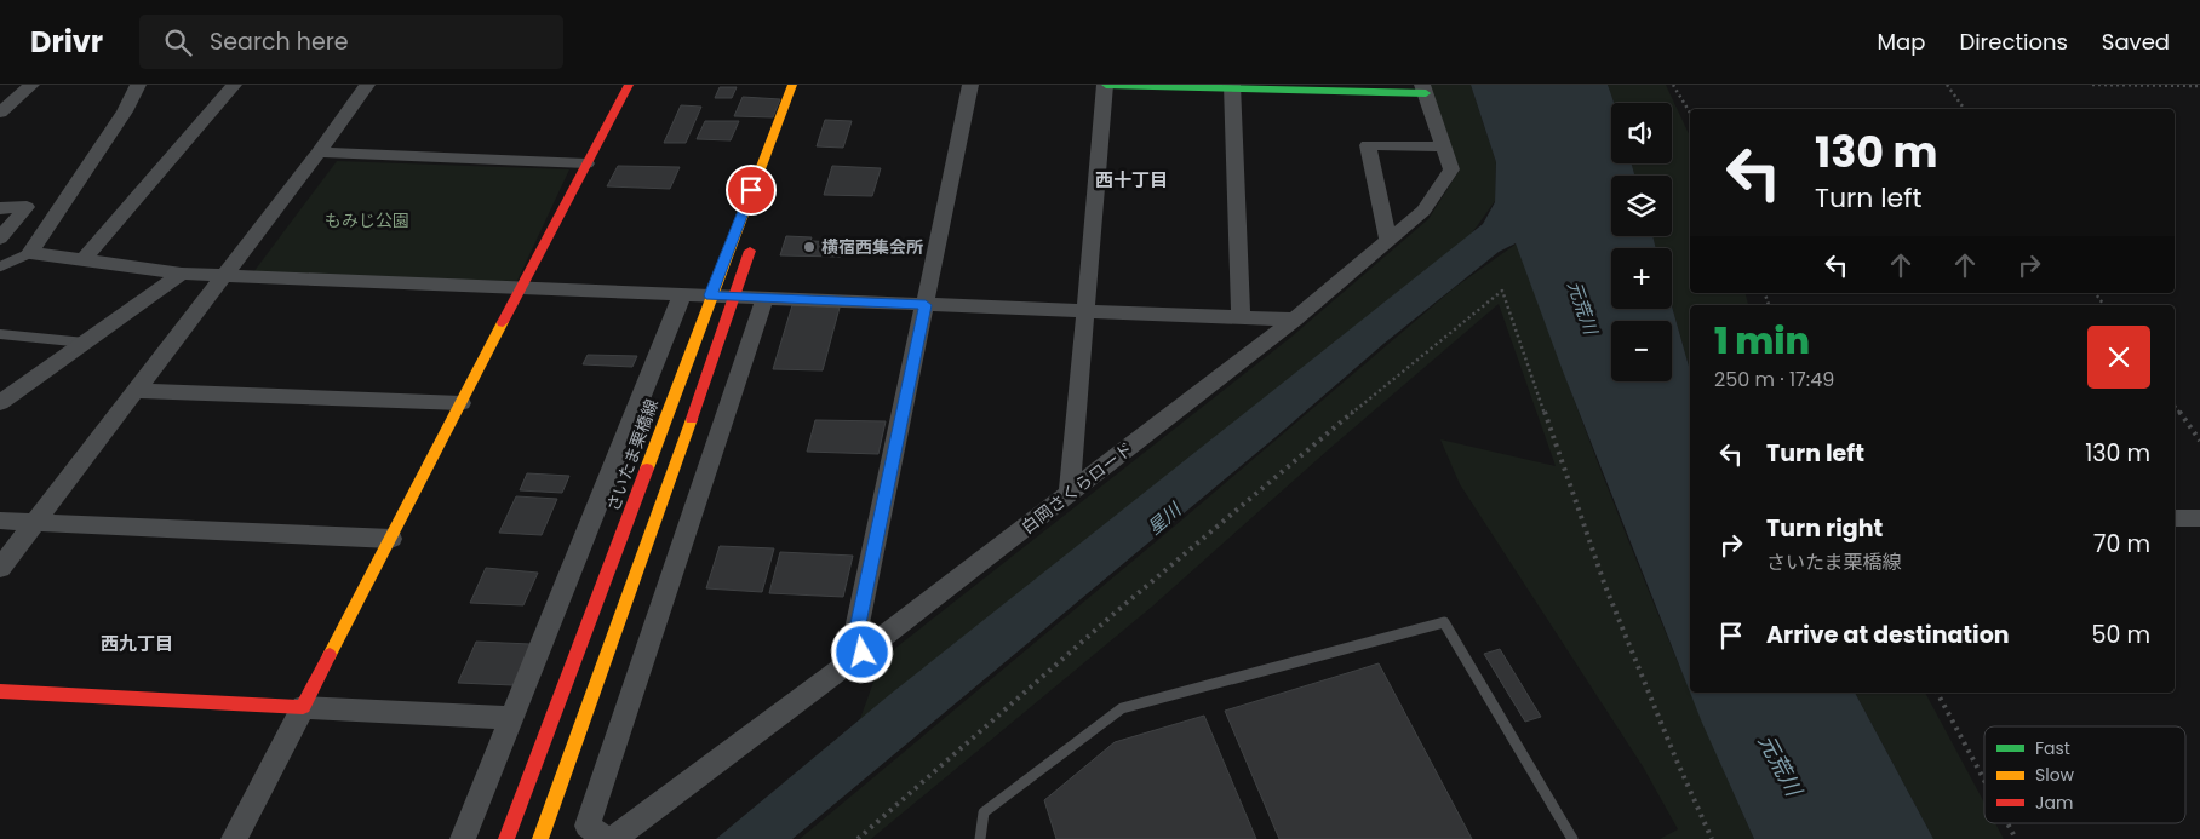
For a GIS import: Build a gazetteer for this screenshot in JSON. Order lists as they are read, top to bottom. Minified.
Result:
{"streets":{"main road":["さいたま栗橋線"],"street":["白岡さくらロード"]},"districts":["西十丁目","西九丁目"],"water":["元荒川","星川"],"parks":["もみじ公園"],"places":["横宿西集会所"],"legend":["Fast","Slow","Jam"],"page":{"header":"Drivr","search":"Search here","nav":["Map","Directions","Saved"],"map_buttons":["+","−"],"turn":["130 m","Turn left"],"heading":["1 min","250 m · 17:49"],"list":[{"name":"Turn left","value":"130 m"},{"name":"Turn right","note":"さいたま栗橋線","value":"70 m"},{"name":"Arrive at destination","value":"50 m"}]}}
